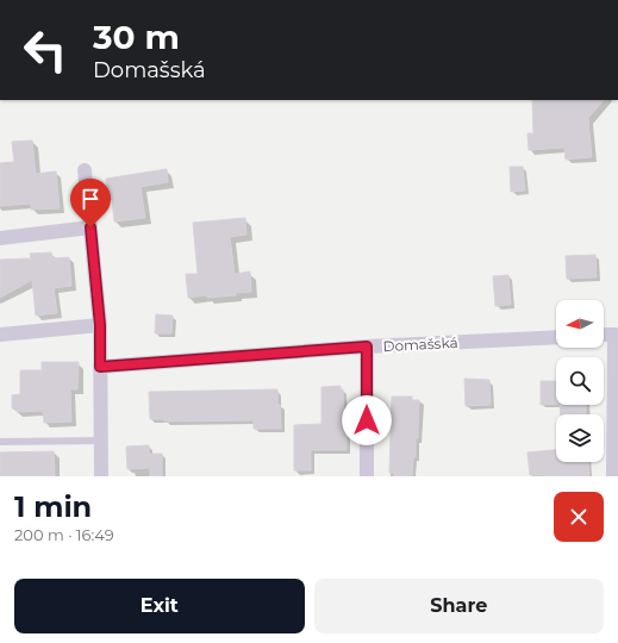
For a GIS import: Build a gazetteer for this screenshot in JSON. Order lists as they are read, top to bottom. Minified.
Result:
{"streets":{"street":["Domašská"]},"north":"left","page":{"turn":["30 m","Domašská"],"heading":["1 min","200 m · 16:49"],"buttons":["Exit","Share"]}}
